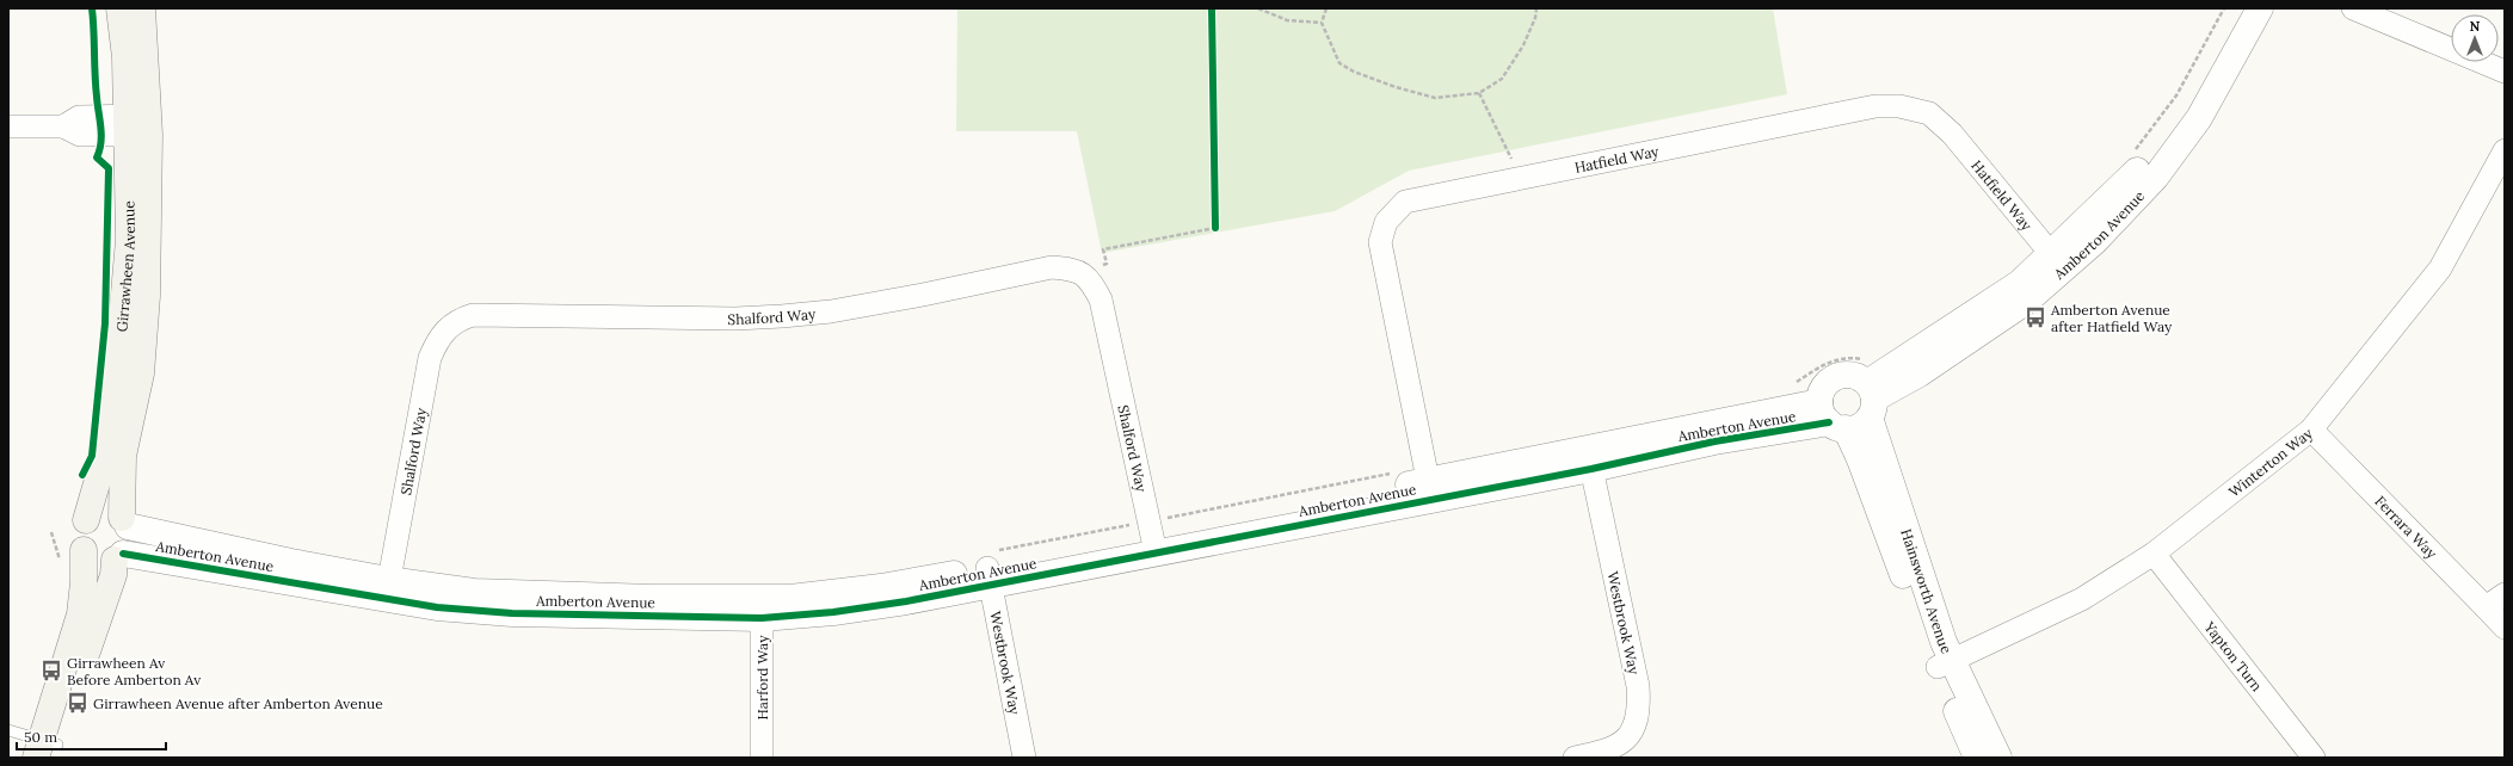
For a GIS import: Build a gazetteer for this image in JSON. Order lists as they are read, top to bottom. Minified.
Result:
{"streets":{"main road":["Girrawheen Avenue"],"street":["Hatfield Way","Amberton Avenue","Shalford Way","Winterton Way","Ferrara Way","Hainsworth Avenue","Westbrook Way","Yapton Turn","Harford Way"]},"crossings":[["Hatfield Way","Amberton Avenue"],["Amberton Avenue","Girrawheen Avenue"],["Amberton Avenue","Shalford Way"],["Amberton Avenue","Hainsworth Avenue"],["Amberton Avenue","Westbrook Way"],["Amberton Avenue","Harford Way"],["Winterton Way","Ferrara Way"],["Winterton Way","Hainsworth Avenue"],["Winterton Way","Yapton Turn"]],"places":{"bus stop":["Amberton Avenue after Hatfield Way","Girrawheen Av Before Amberton Av","Girrawheen Avenue after Amberton Avenue"]},"scale_bar":"50 m","north":"top"}
